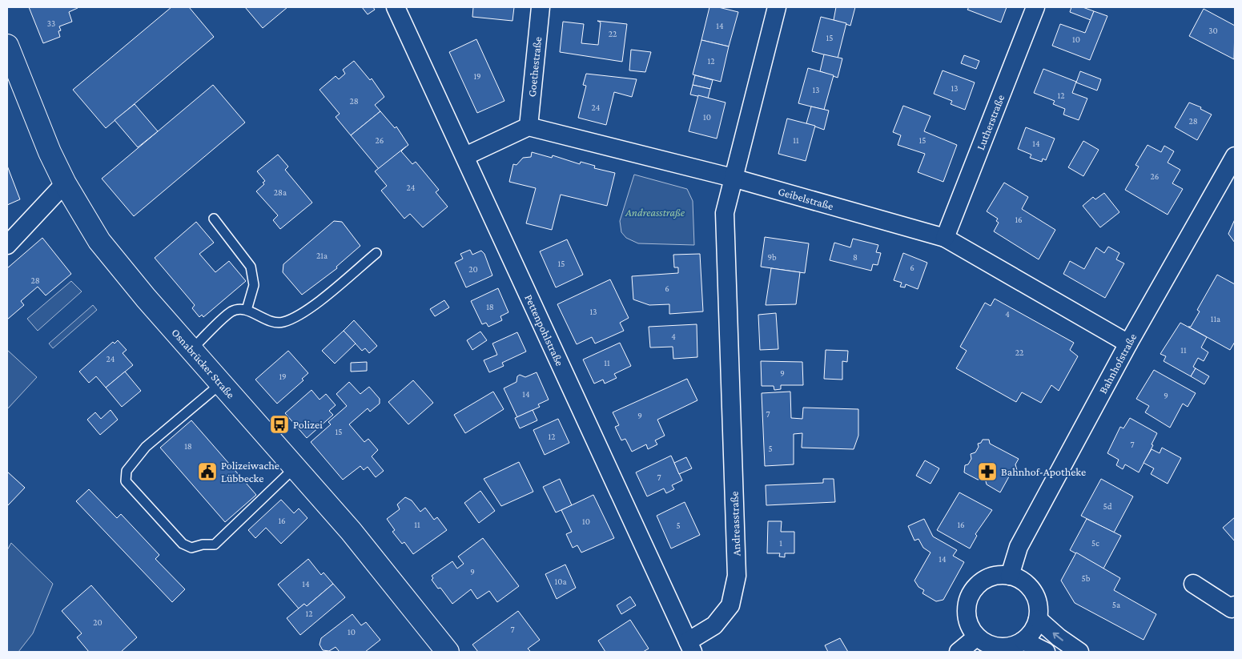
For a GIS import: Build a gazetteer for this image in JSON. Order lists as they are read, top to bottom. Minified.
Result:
{"streets":{"street":["Goethestraße","Lutherstraße","Geibelstraße","Pettenpohlstraße","Osnabrücker Straße","Bahnhofstraße","Andreasstraße"]},"crossings":[["Goethestraße","Geibelstraße"],["Lutherstraße","Geibelstraße"],["Geibelstraße","Bahnhofstraße"],["Geibelstraße","Andreasstraße"],["Pettenpohlstraße","Andreasstraße"]],"parks":["Andreasstraße"],"places":{"bus stop":["Polizei"],"public building":["Polizeiwache Lübbecke"],"pharmacy":["Bahnhof-Apotheke"]},"house_numbers":["33","14","30","22","15","10","12","19","13","13","12","28","24","10","28","26","11","15","14","26","24","28a","16","21a","9b","8","15","6","20","28","6","18","13","4","11a","4","11","22","24","11","9","19","14","9","7","9","15","12","7","18","5","7","5d","16","10","11","16","5","1","5c","14","9","5b","10a","14","5a","12","20","7","10"]}
